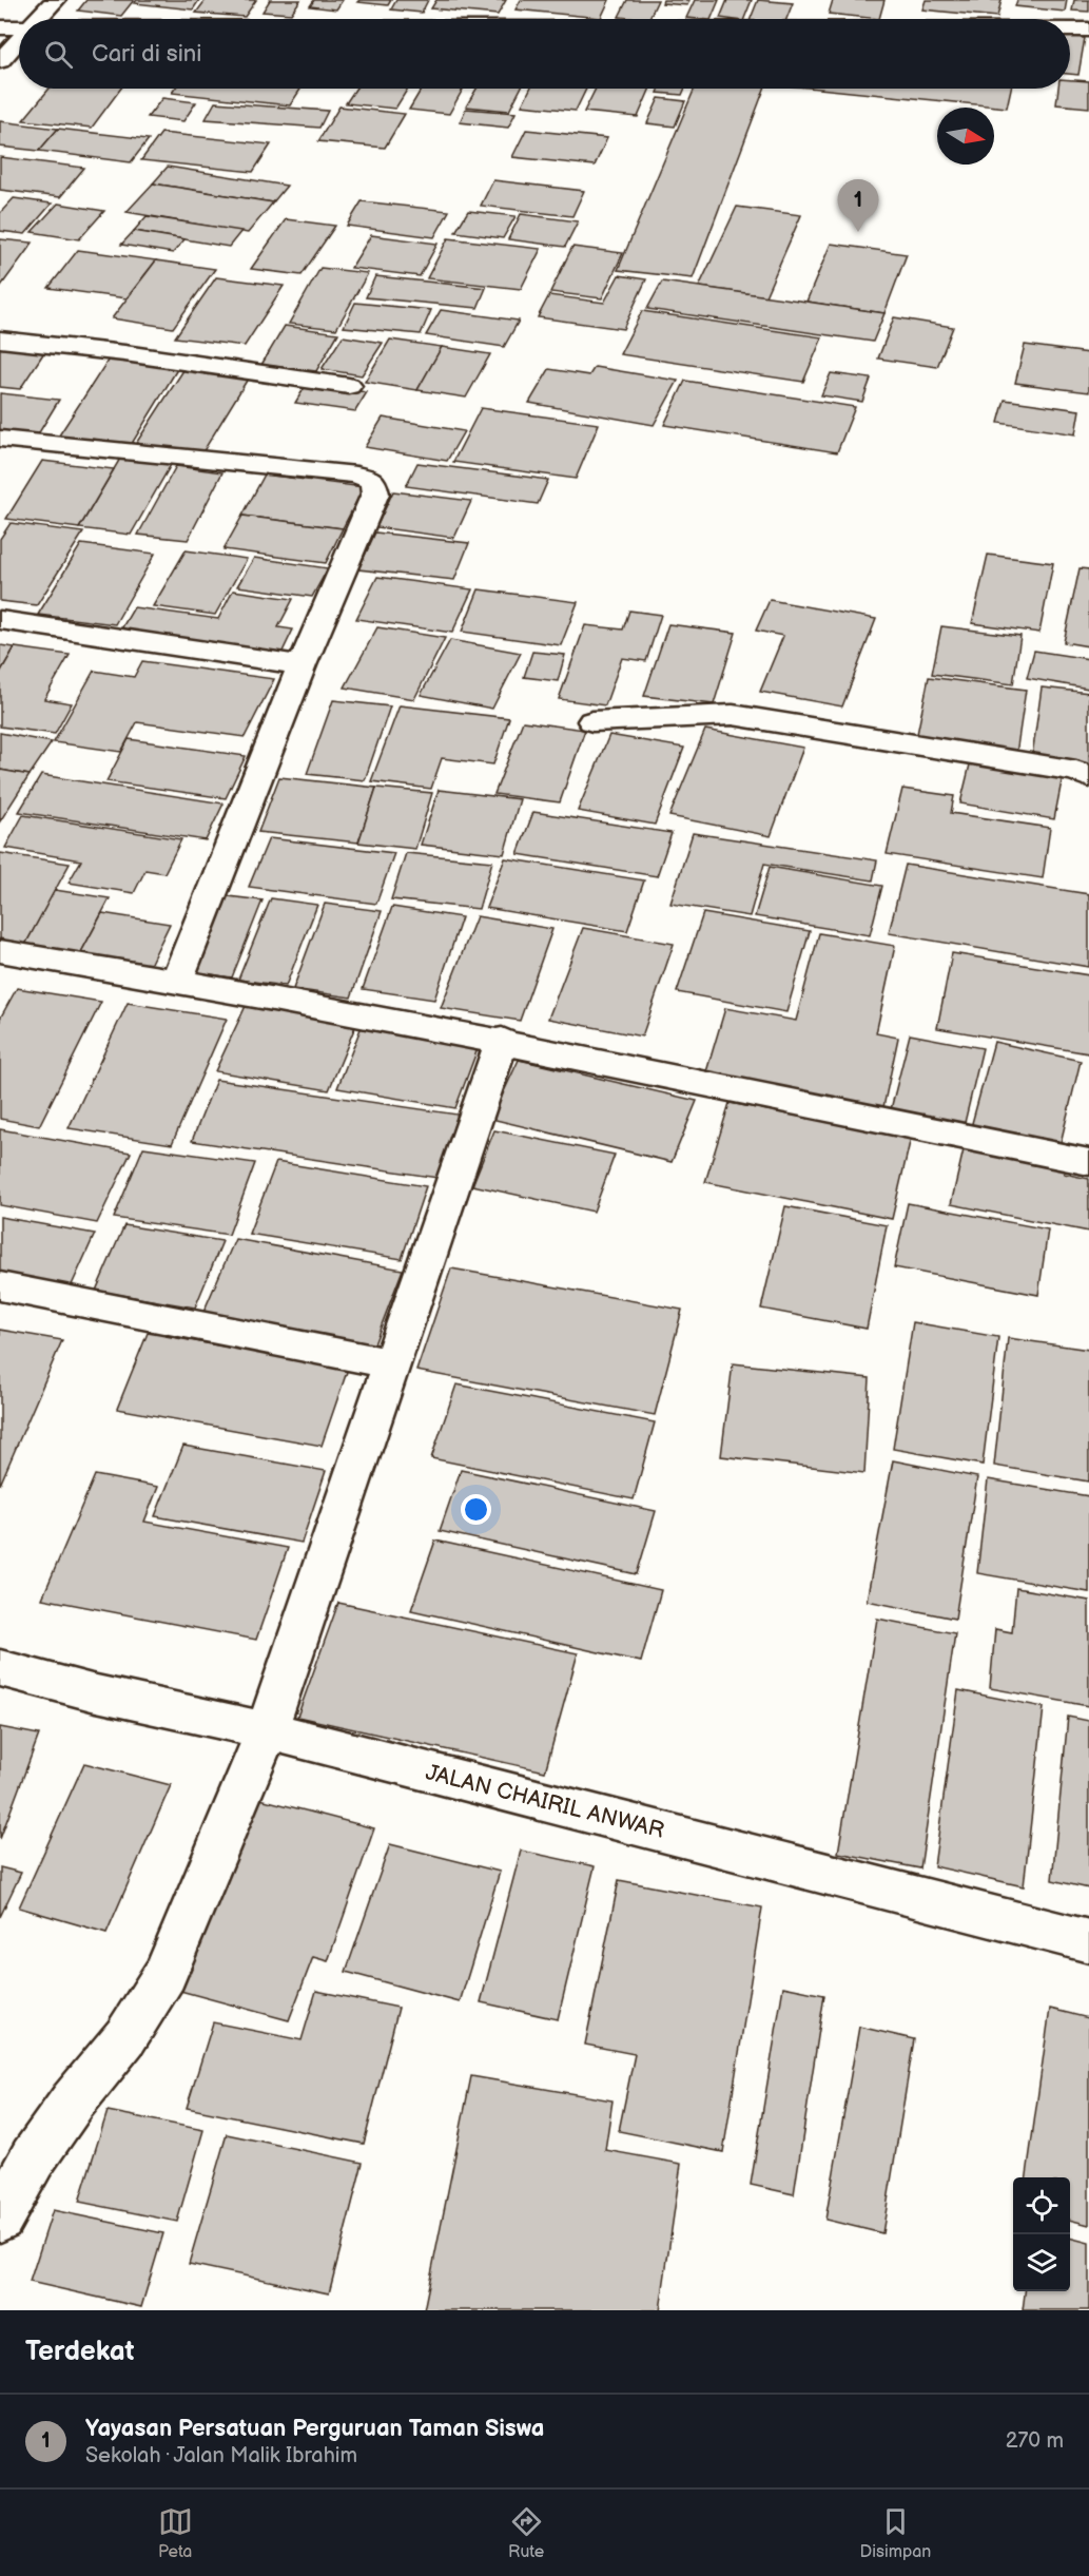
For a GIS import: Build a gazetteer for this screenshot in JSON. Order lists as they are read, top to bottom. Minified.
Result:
{"streets":{"street":["JALAN CHAIRIL ANWAR"]},"north":"right","page":{"search":"Cari di sini","pins":"1","heading":"Terdekat","list":[{"mark":"1","name":"Yayasan Persatuan Perguruan Taman Siswa","note":"Sekolah · Jalan Malik Ibrahim","value":"270 m"}],"nav":["Peta","Rute","Disimpan"]}}
